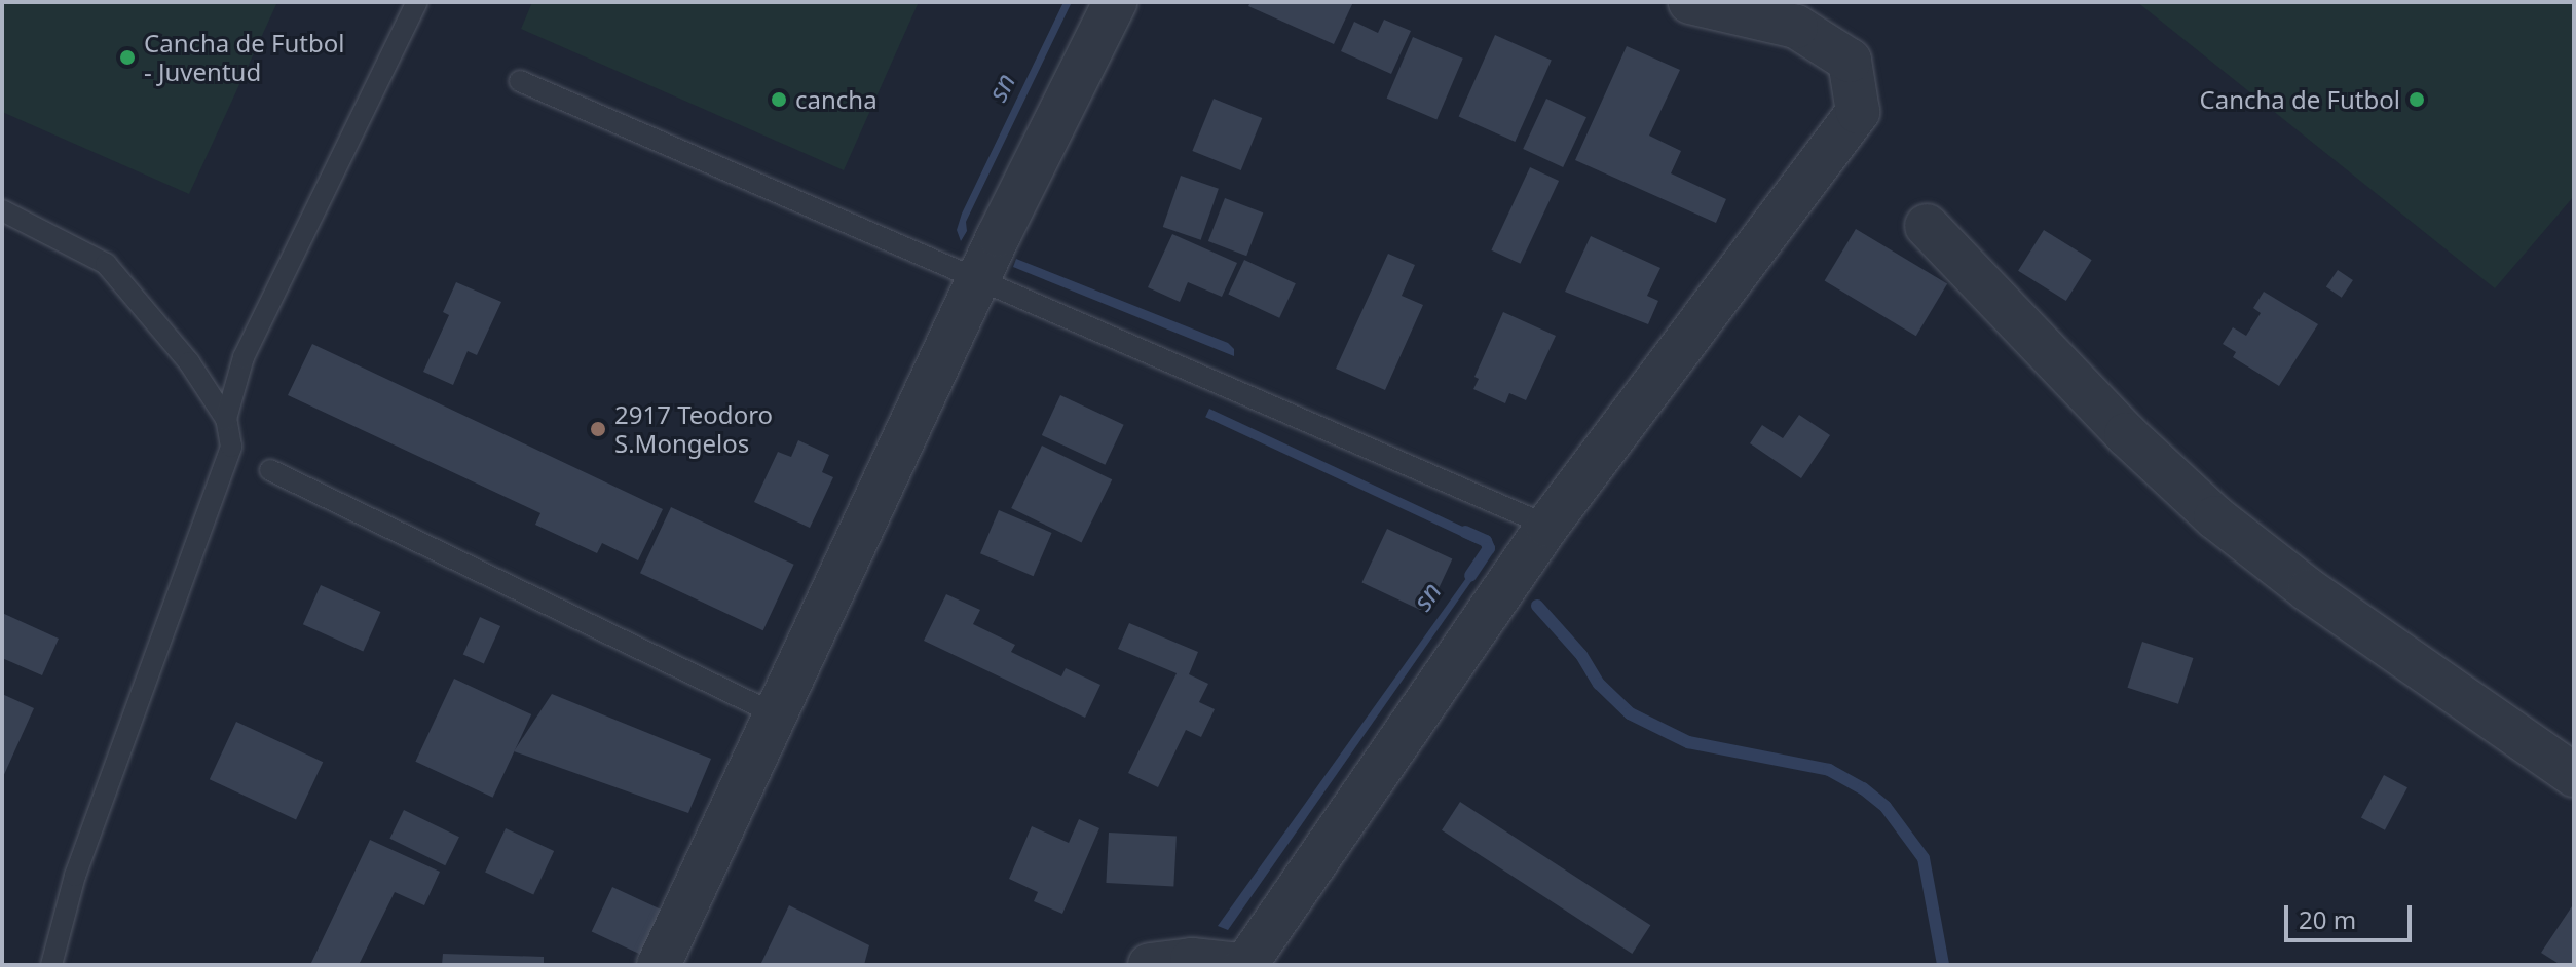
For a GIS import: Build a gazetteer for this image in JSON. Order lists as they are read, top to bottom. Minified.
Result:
{"water":["sn"],"places":["Cancha de Futbol - Juventud","cancha","Cancha de Futbol","2917 Teodoro S.Mongelos"],"scale_bar":"20 m"}
